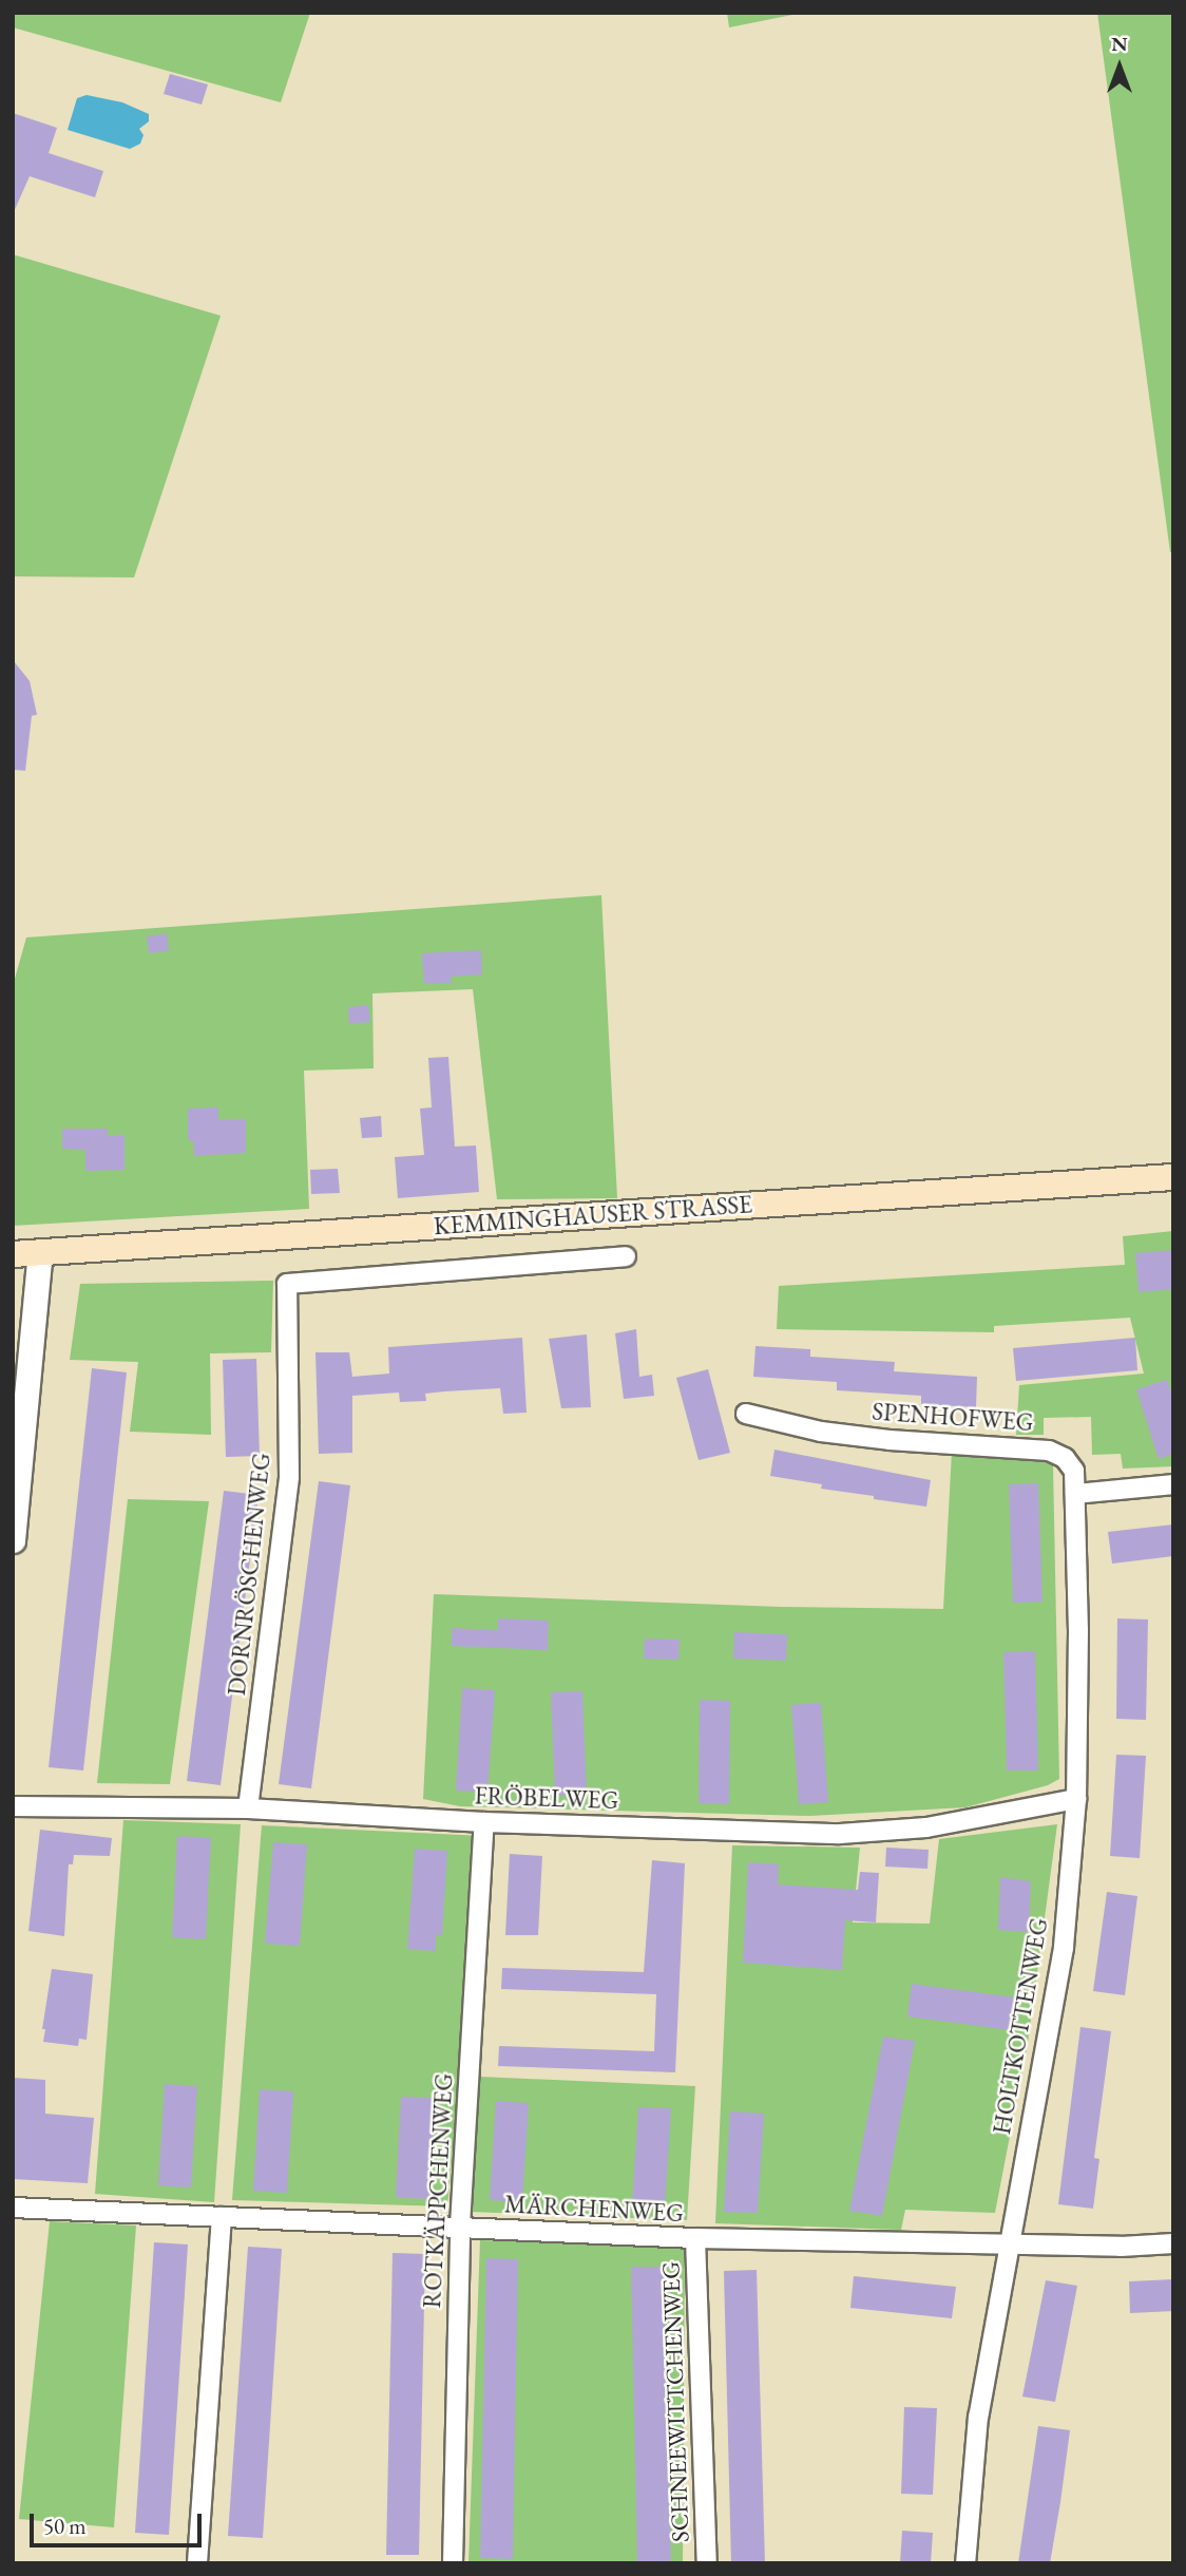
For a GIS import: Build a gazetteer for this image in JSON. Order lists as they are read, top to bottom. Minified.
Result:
{"streets":{"main road":["KEMMINGHAUSER STRASSE"],"street":["SPENHOFWEG","DORNRÖSCHENWEG","FRÖBELWEG","HOLTKOTTENWEG","ROTKÄPPCHENWEG","MÄRCHENWEG","SCHNEEWITTCHENWEG"]},"crossings":[["SPENHOFWEG","HOLTKOTTENWEG"],["DORNRÖSCHENWEG","FRÖBELWEG"],["FRÖBELWEG","HOLTKOTTENWEG"],["FRÖBELWEG","ROTKÄPPCHENWEG"],["HOLTKOTTENWEG","MÄRCHENWEG"],["ROTKÄPPCHENWEG","MÄRCHENWEG"],["MÄRCHENWEG","SCHNEEWITTCHENWEG"]],"scale_bar":"50 m","north":"top"}
